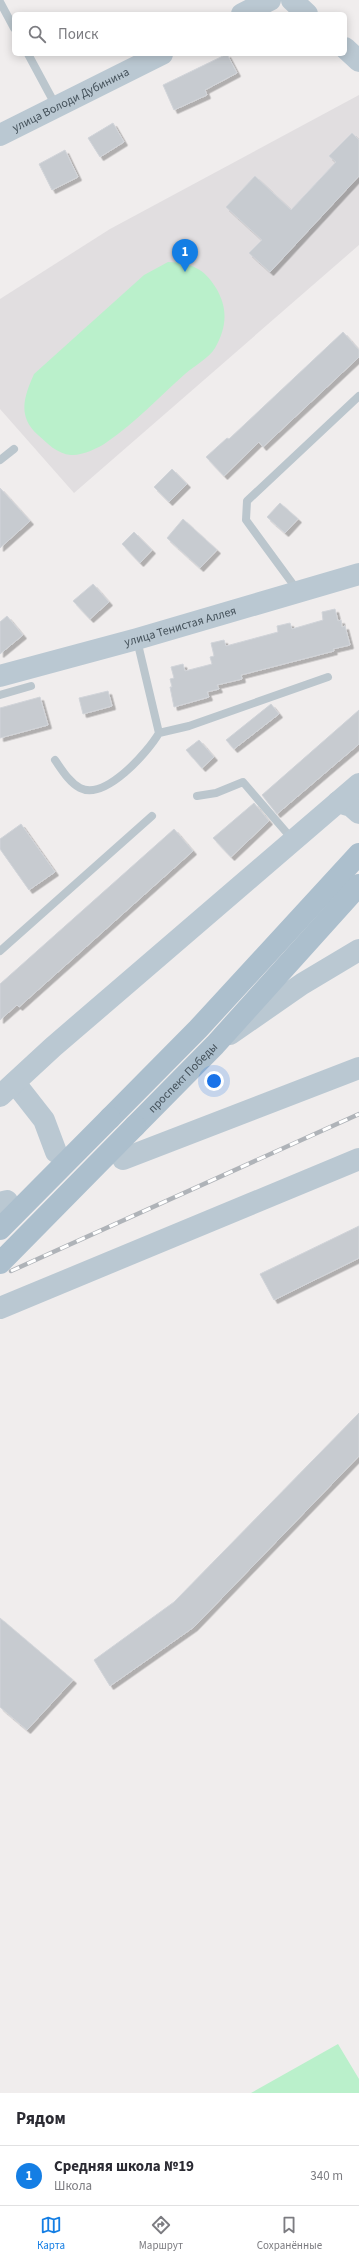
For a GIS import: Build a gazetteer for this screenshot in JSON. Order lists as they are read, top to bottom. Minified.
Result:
{"streets":{"main road":["проспект Победы"],"street":["улица Володи Дубинина","улица Тенистая Аллея"]},"page":{"search":"Поиск","pins":"1","heading":"Рядом","list":[{"mark":"1","name":"Средняя школа №19","note":"Школа","value":"340 m"}],"nav":["Карта","Маршрут","Сохранённые"]}}
